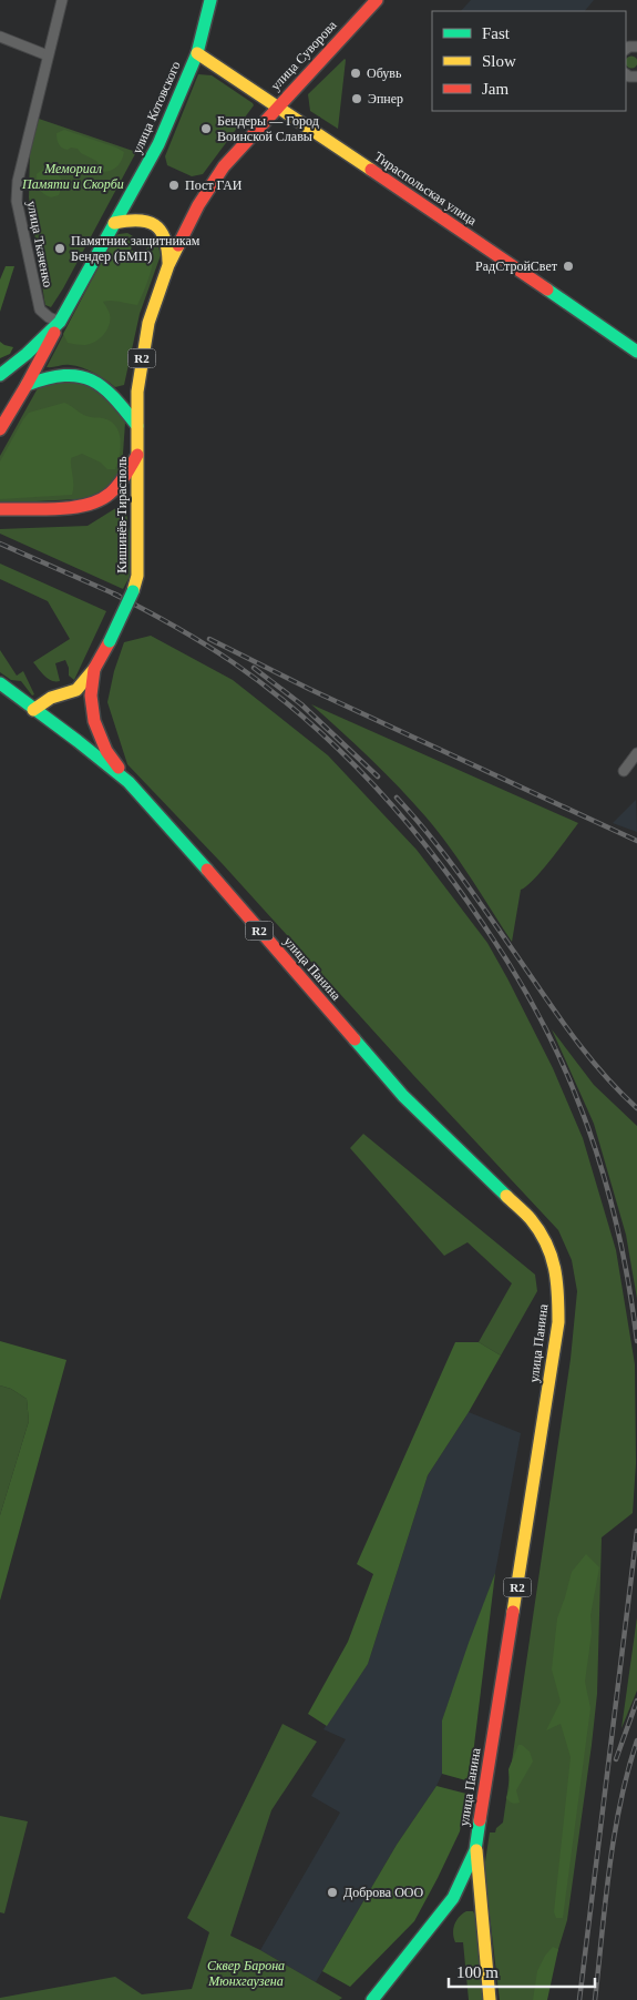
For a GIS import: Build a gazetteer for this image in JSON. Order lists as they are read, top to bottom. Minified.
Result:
{"streets":{"main road":["улица Суворова","улица Котовского","Тираспольская улица","R2","Кишинёв-Тирасполь","улица Панина"],"street":["улица Ткаченко"]},"crossings":[["улица Суворова","Тираспольская улица"],["улица Суворова","R2"],["улица Суворова","Кишинёв-Тирасполь"],["улица Котовского","Тираспольская улица"],["улица Котовского","R2"],["R2","Кишинёв-Тирасполь"],["R2","улица Панина"],["Кишинёв-Тирасполь","улица Панина"]],"parks":["Мемориал Памяти и Скорби","Сквер Барона Мюнхгаузена"],"places":["Обувь","Эпнер","Бендеры — Город Воинской Славы","Пост ГАИ","Памятник защитникам Бендер (БМП)","РадСтройСвет","Доброва ООО"],"legend":["Fast","Slow","Jam"],"scale_bar":"100 m"}
